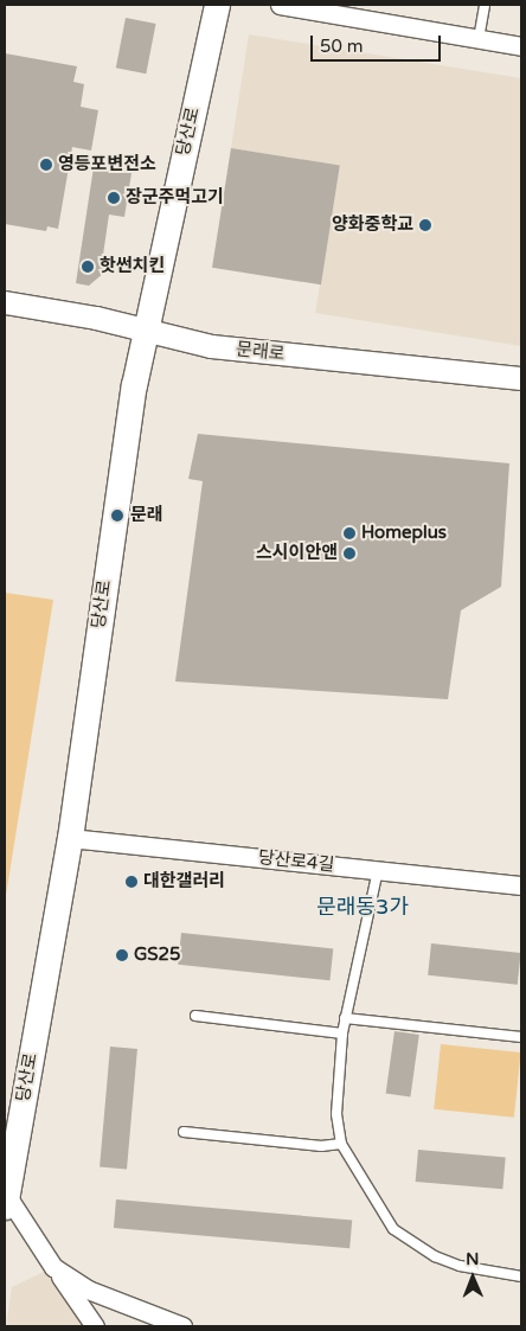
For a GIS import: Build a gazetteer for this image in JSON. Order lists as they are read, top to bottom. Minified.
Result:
{"streets":{"main road":["당산로"],"street":["문래로","당산로4길"]},"crossings":[["당산로","문래로"],["당산로","당산로4길"]],"districts":["문래동3가"],"places":["영등포변전소","장군주먹고기","양화중학교","핫썬치킨","문래","Homeplus","스시이안앤","대한갤러리","GS25"],"scale_bar":"50 m","north":"top"}
